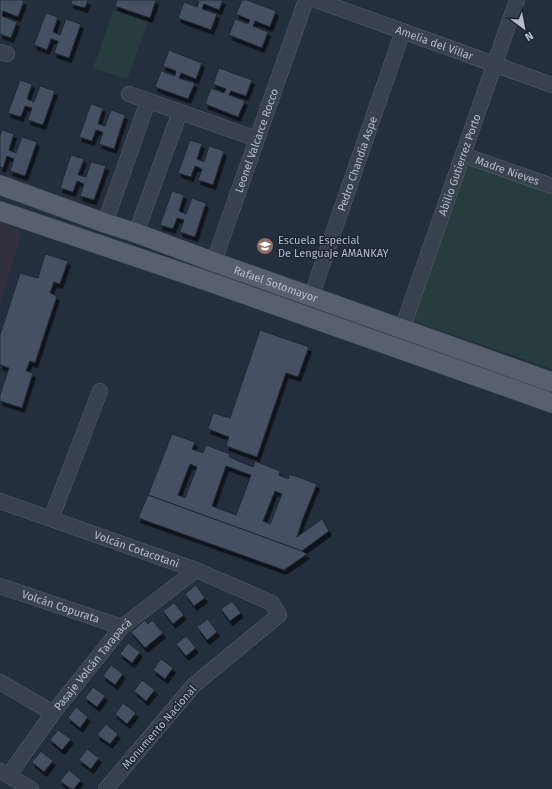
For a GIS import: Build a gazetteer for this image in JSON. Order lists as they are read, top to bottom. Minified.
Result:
{"streets":{"main road":["Rafael Sotomayor"],"street":["Amelia del Villar","Leonel Valcarce Rocco","Pedro Chandia Aspe","Abilio Gutierrez Porto","Madre Nieves","Volcán Cotacotani","Volcán Copurata","Pasaje Volcán Tarapacá","Monumento Nacional"]},"crossings":[["Amelia del Villar","Pedro Chandia Aspe"],["Amelia del Villar","Abilio Gutierrez Porto"],["Leonel Valcarce Rocco","Rafael Sotomayor"],["Pedro Chandia Aspe","Rafael Sotomayor"],["Abilio Gutierrez Porto","Madre Nieves"],["Abilio Gutierrez Porto","Rafael Sotomayor"],["Volcán Cotacotani","Pasaje Volcán Tarapacá"],["Volcán Cotacotani","Monumento Nacional"],["Volcán Copurata","Pasaje Volcán Tarapacá"]],"places":{"school or university":["Escuela Especial De Lenguaje AMANKAY"]},"north":"bottom right"}
